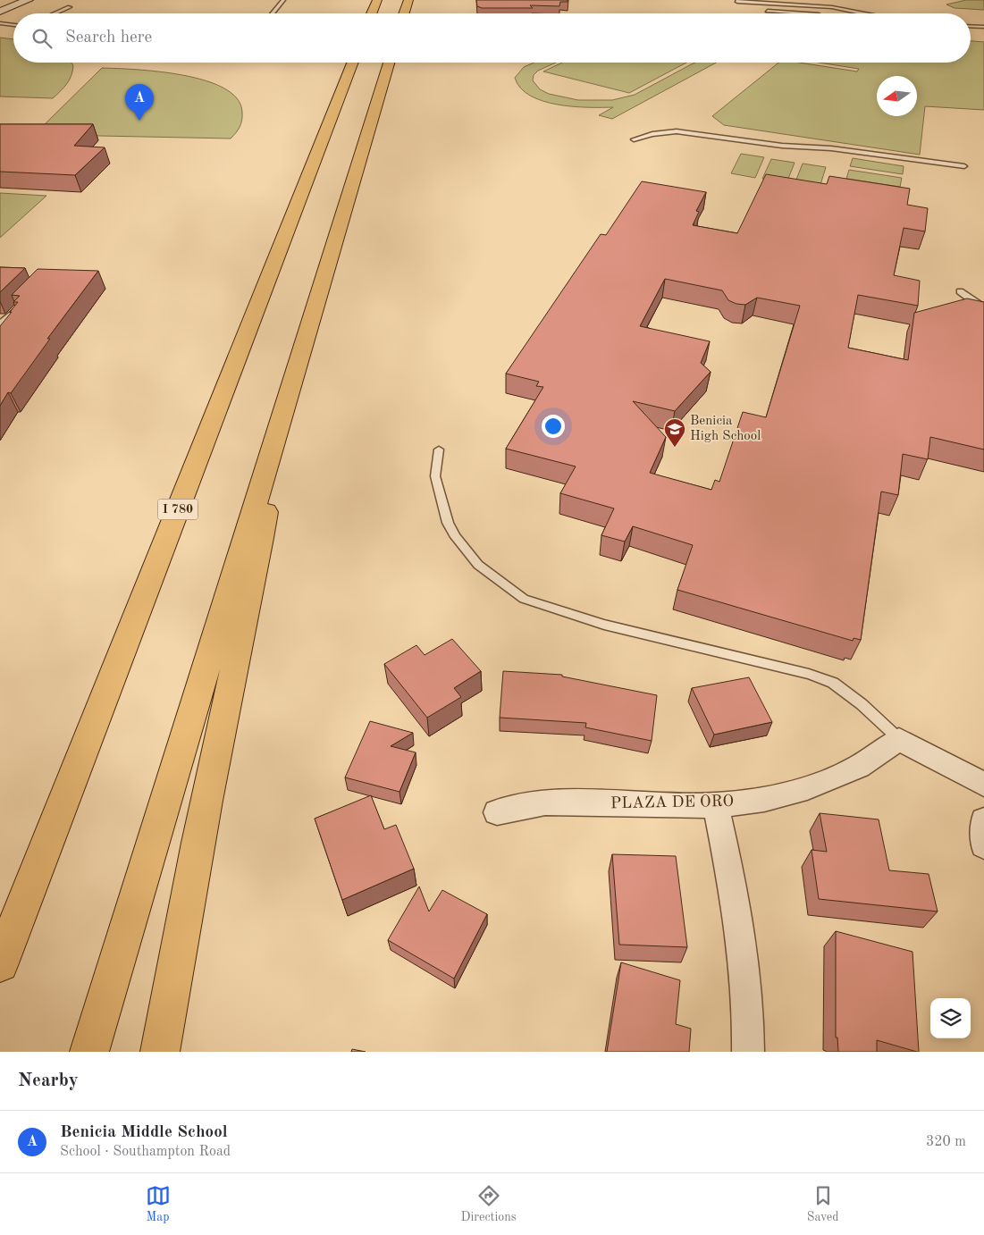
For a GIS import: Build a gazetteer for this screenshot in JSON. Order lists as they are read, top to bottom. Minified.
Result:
{"streets":{"highway":["I 780"],"street":["PLAZA DE ORO"]},"places":{"school or university":["Benicia High School"]},"north":"left","page":{"search":"Search here","pins":"A","heading":"Nearby","list":[{"mark":"A","name":"Benicia Middle School","note":"School · Southampton Road","value":"320 m"}],"nav":["Map","Directions","Saved"]}}
